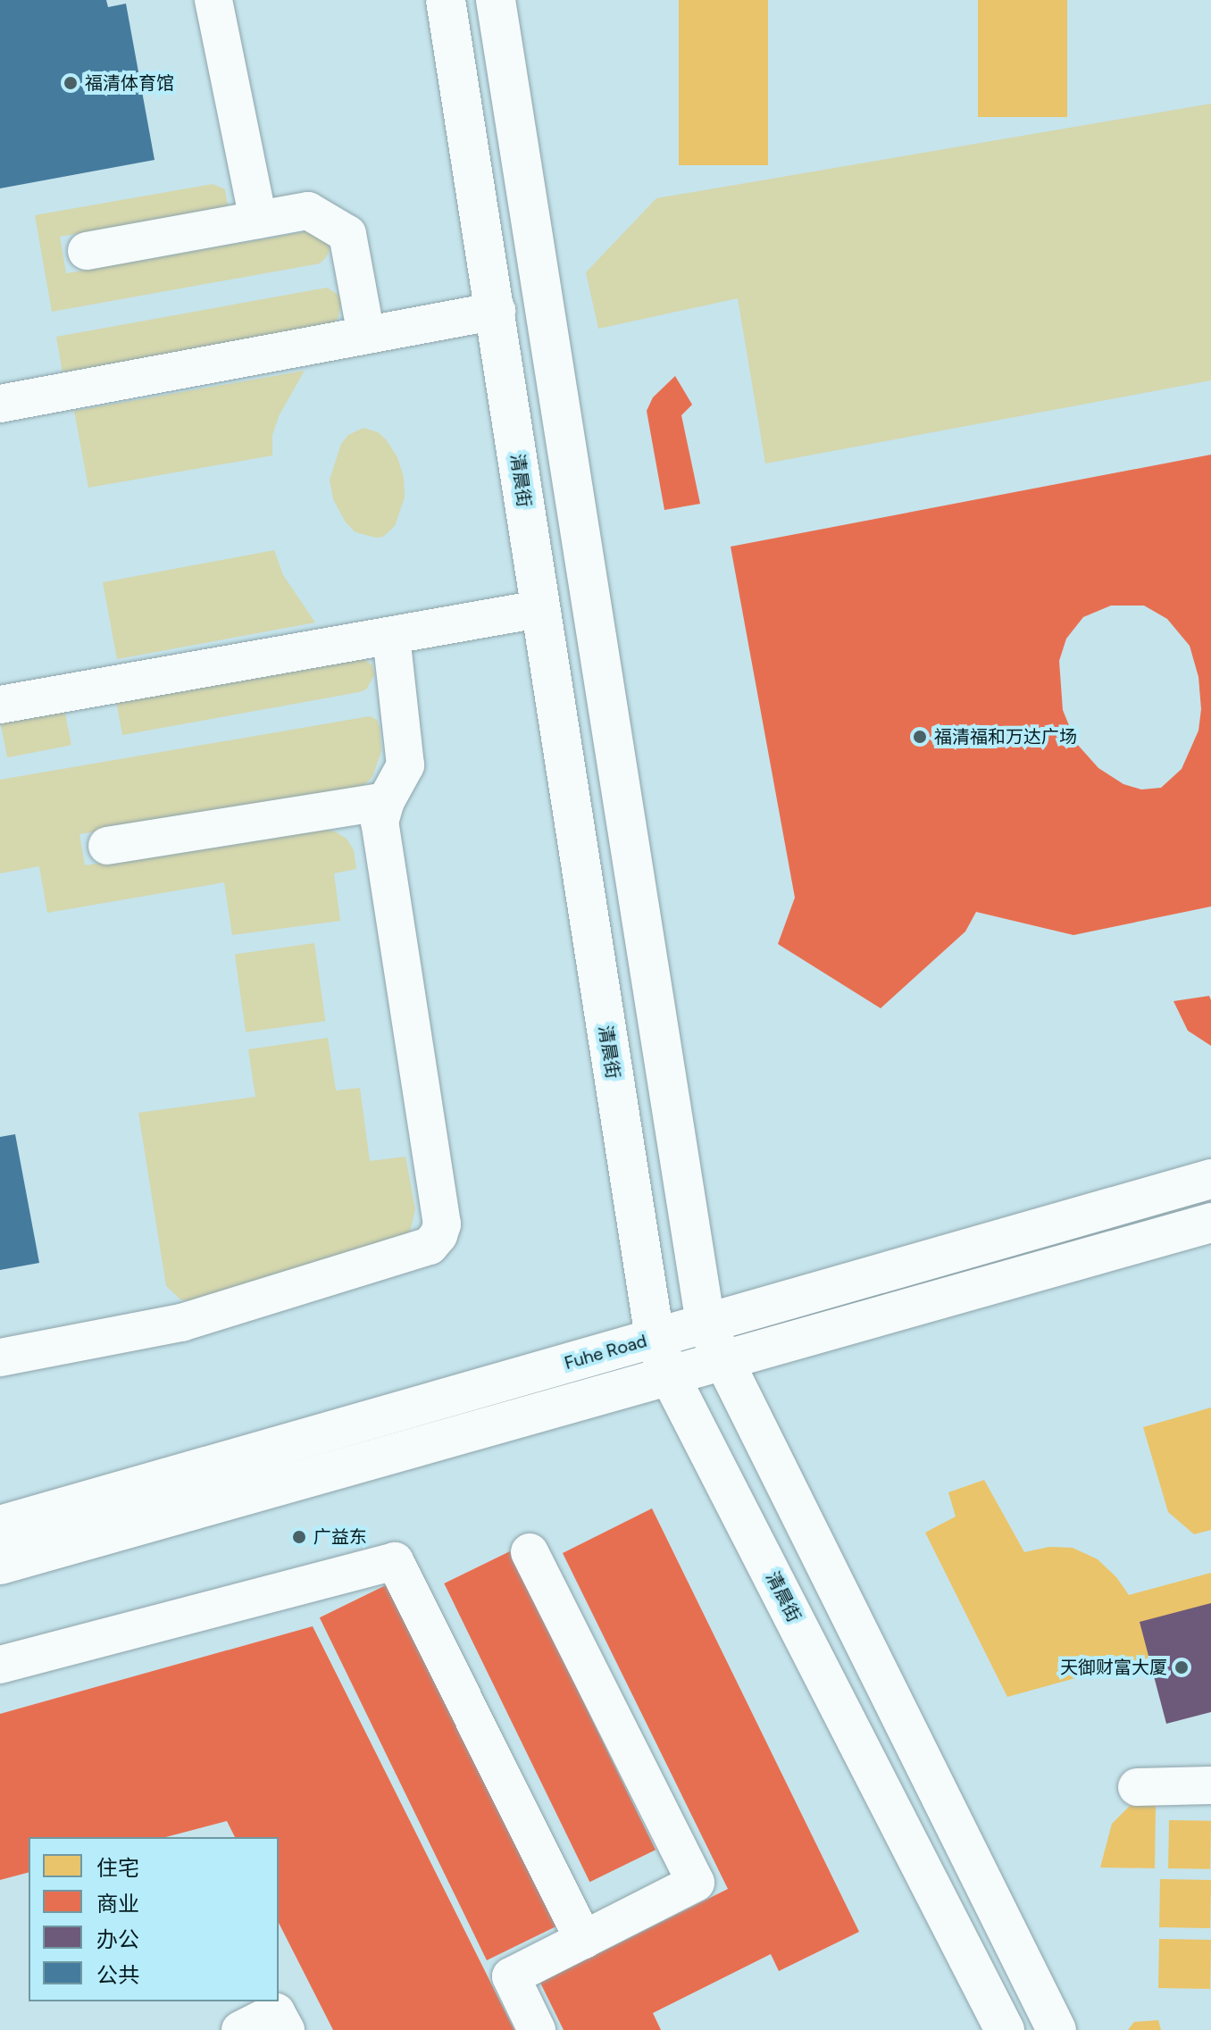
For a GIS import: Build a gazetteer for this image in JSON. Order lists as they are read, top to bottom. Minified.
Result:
{"streets":{"street":["清晨街","Fuhe Road"]},"crossings":[["清晨街","Fuhe Road"]],"places":["福清体育馆","福清福和万达广场","广益东","天御财富大厦"],"legend":["住宅","商业","办公","公共"]}
